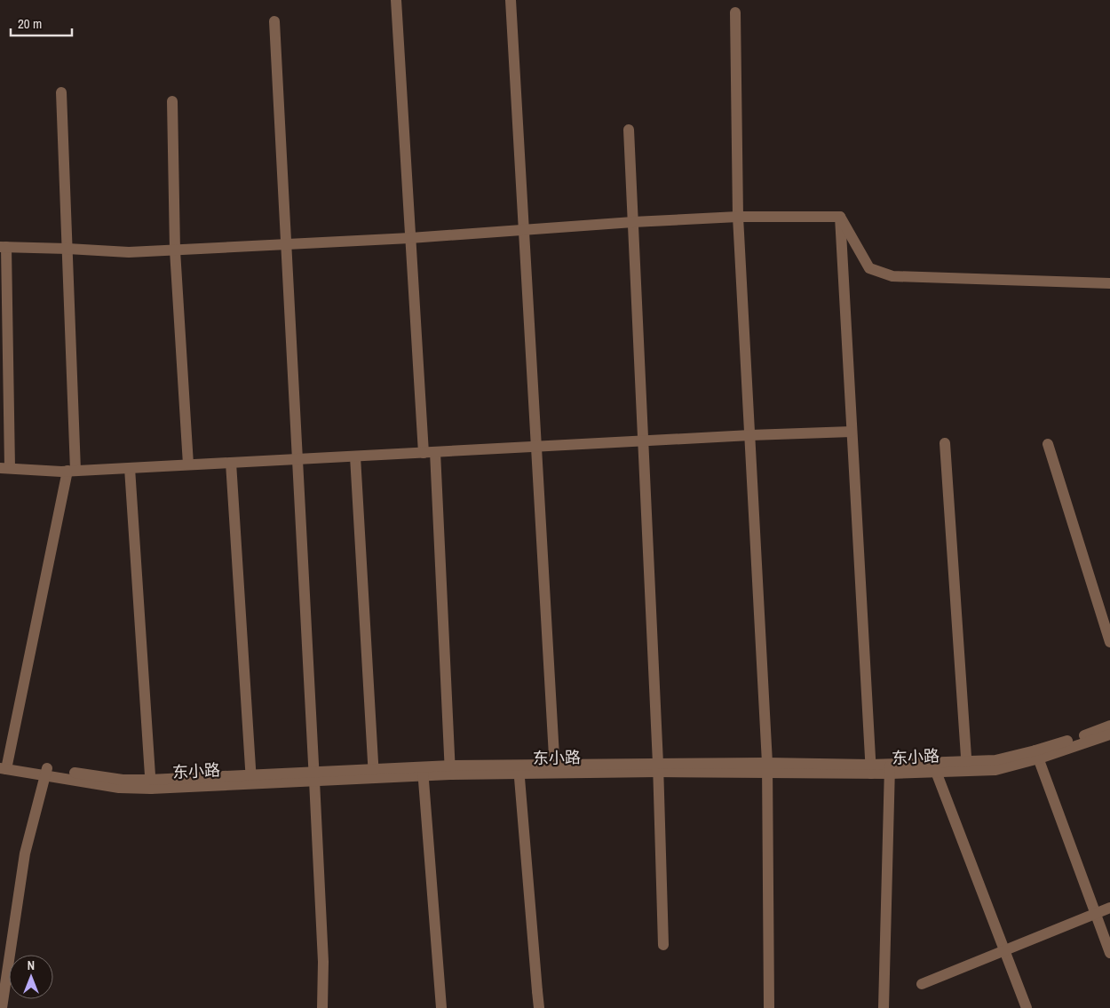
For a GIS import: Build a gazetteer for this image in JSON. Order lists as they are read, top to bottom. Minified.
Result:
{"streets":{"street":["东小路"]},"scale_bar":"20 m","north":"top"}
